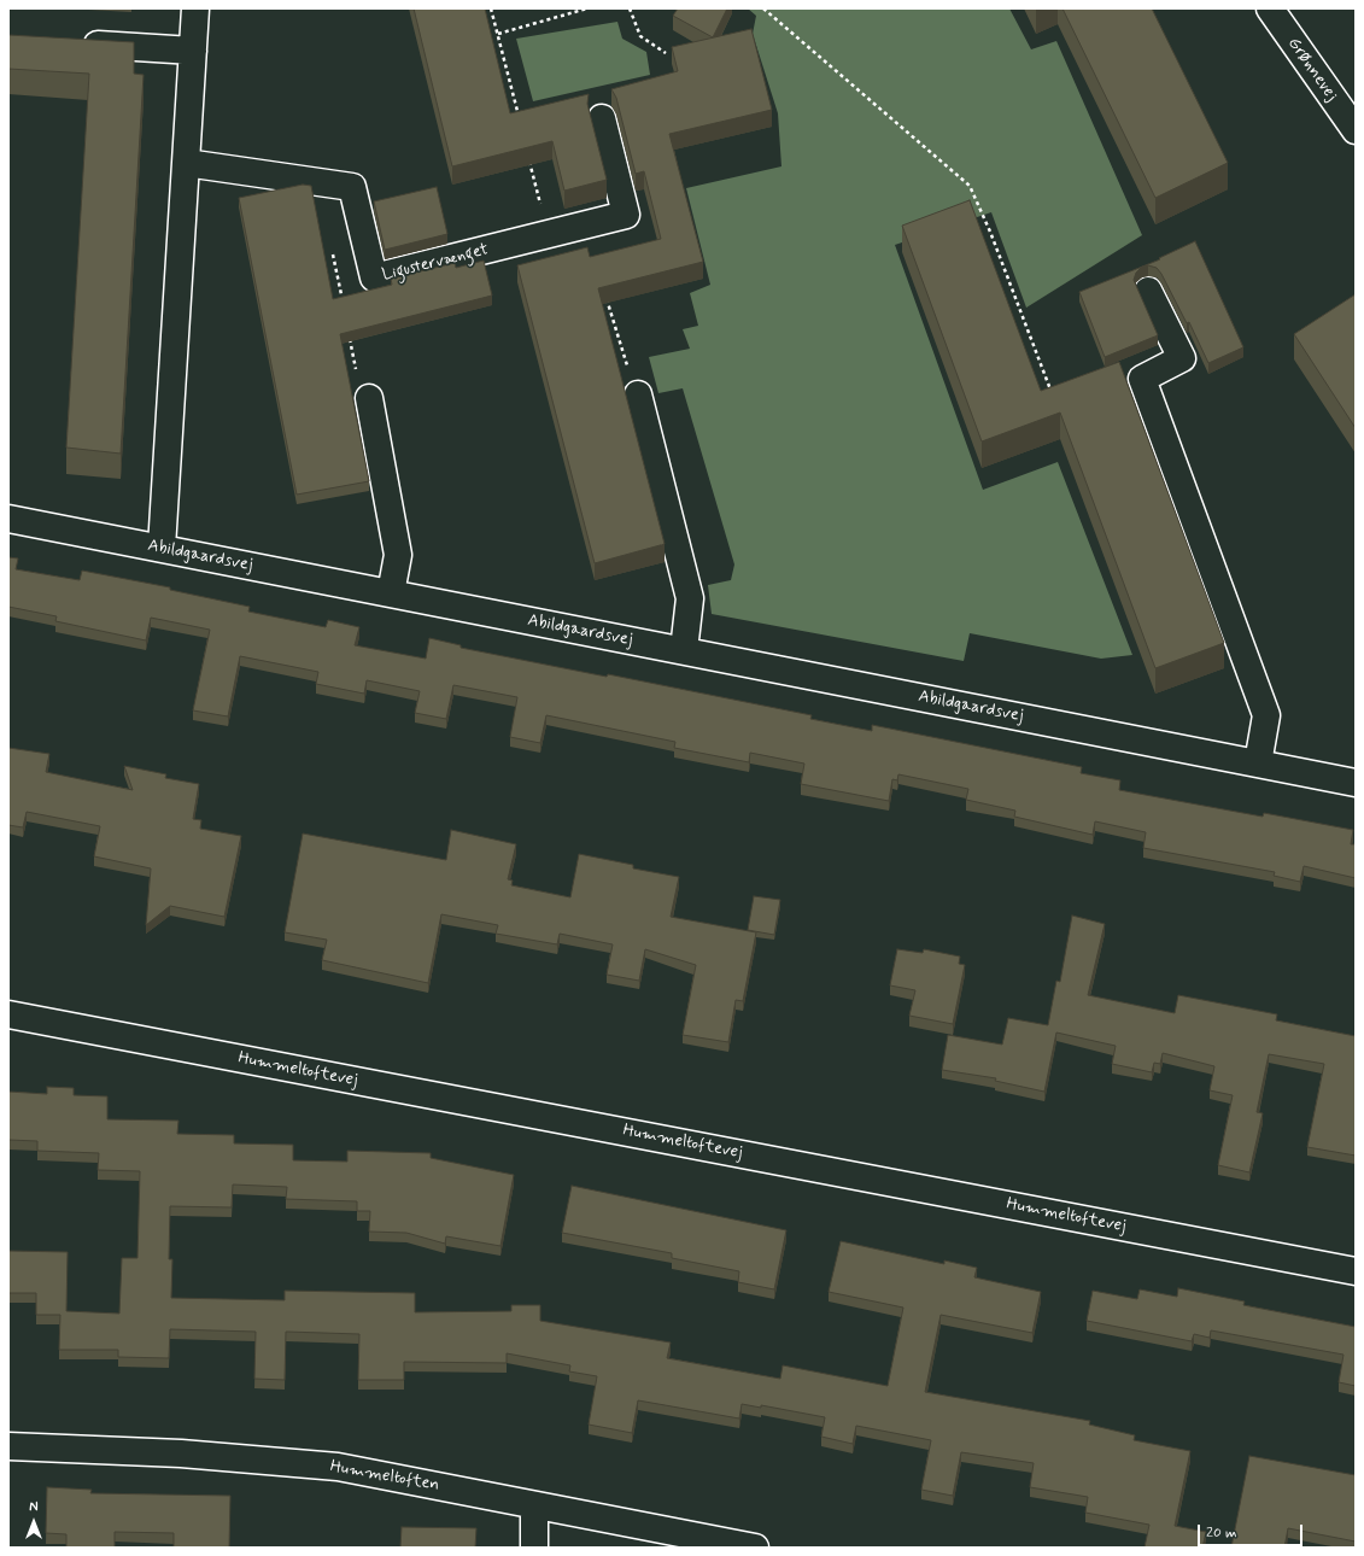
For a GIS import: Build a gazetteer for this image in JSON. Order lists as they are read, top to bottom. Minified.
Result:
{"streets":{"street":["Grønnevej","Ligustervænget","Abildgaardsvej","Hummeltoftevej","Hummeltoften"]},"scale_bar":"20 m","north":"top"}
